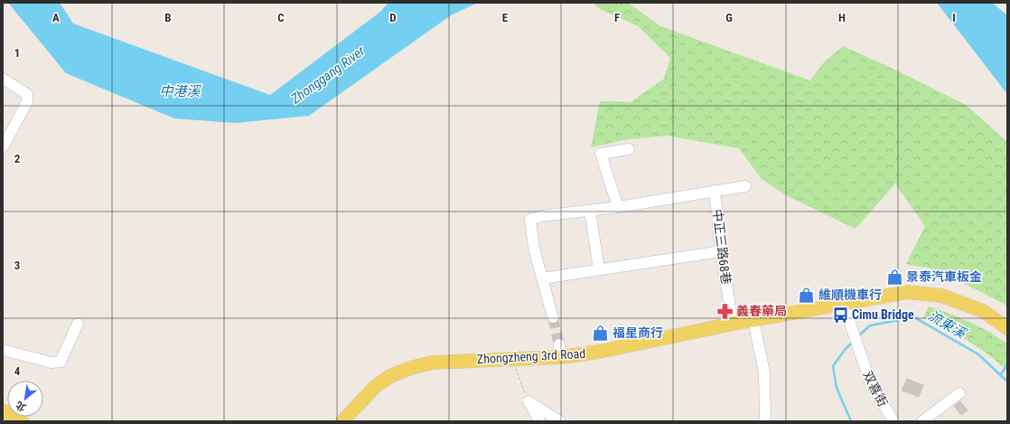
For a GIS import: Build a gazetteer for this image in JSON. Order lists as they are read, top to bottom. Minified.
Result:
{"streets":{"main road":["Zhongzheng 3rd Road"],"street":["中正三路68巷","双喜街"]},"crossings":[["中正三路68巷","Zhongzheng 3rd Road"],["Zhongzheng 3rd Road","双喜街"]],"water":["Zhonggang River","中港溪","流東溪"],"places":{"shop":["景泰汽車板金","維順機車行","福星商行"],"pharmacy":["義春藥局"],"bus stop":["Cimu Bridge"]},"north":"bottom left","grid":{"columns":["A","B","C","D","E","F","G","H","I"],"rows":["1","2","3","4"]}}
